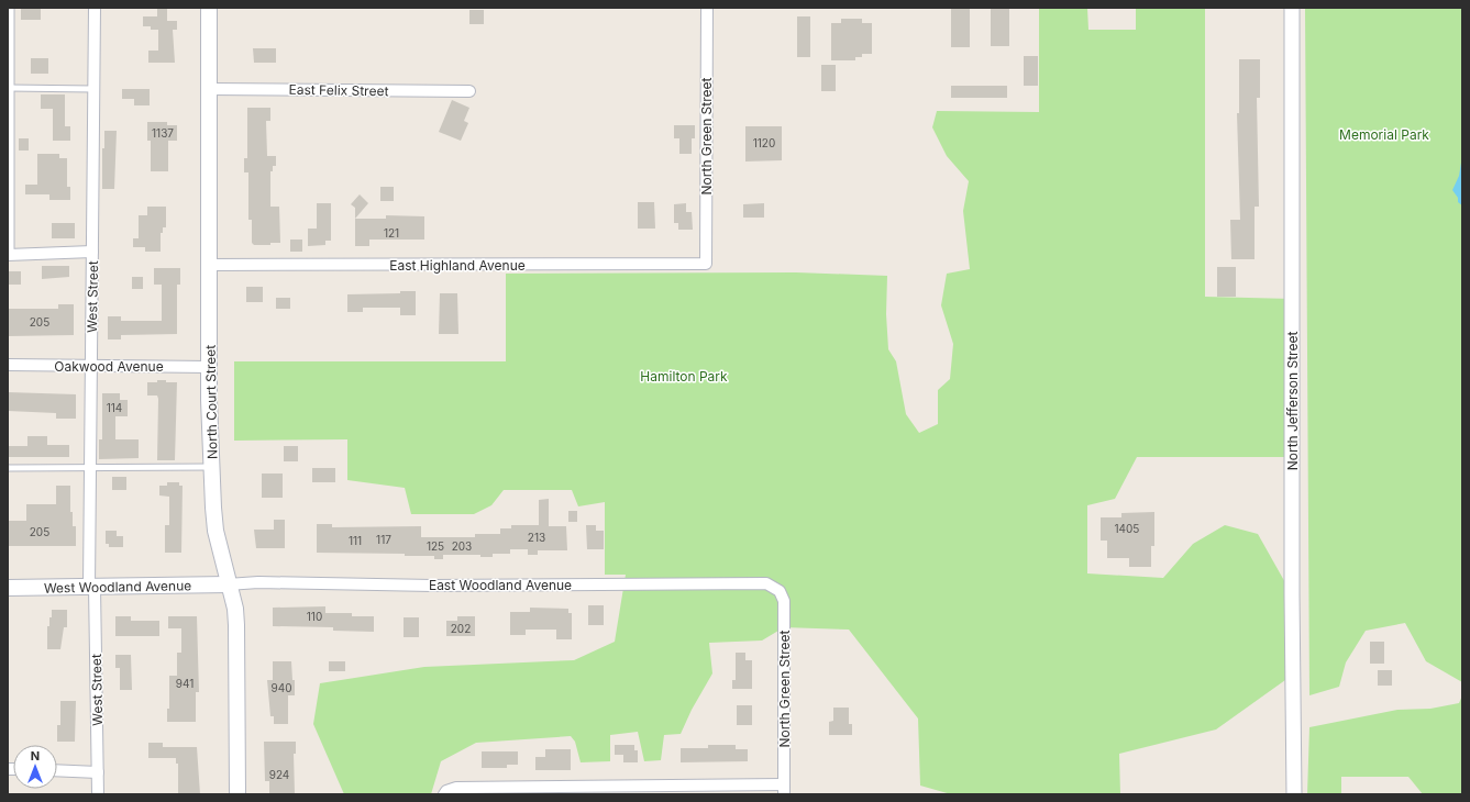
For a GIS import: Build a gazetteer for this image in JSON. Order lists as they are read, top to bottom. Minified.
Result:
{"streets":{"main road":["North Court Street","West Woodland Avenue"],"street":["East Felix Street","North Green Street","East Highland Avenue","West Street","Oakwood Avenue","North Jefferson Street","East Woodland Avenue"]},"crossings":[["East Felix Street","North Court Street"],["North Green Street","East Highland Avenue"],["North Green Street","East Woodland Avenue"],["East Highland Avenue","North Court Street"],["West Street","Oakwood Avenue"],["West Street","West Woodland Avenue"],["Oakwood Avenue","North Court Street"],["North Court Street","East Woodland Avenue"],["North Court Street","West Woodland Avenue"],["East Woodland Avenue","West Woodland Avenue"]],"parks":["Memorial Park","Hamilton Park"],"house_numbers":["1137","1120","121","205","114","1405","205","213","117","111","125","203","110","202","941","940","924"],"north":"top"}
